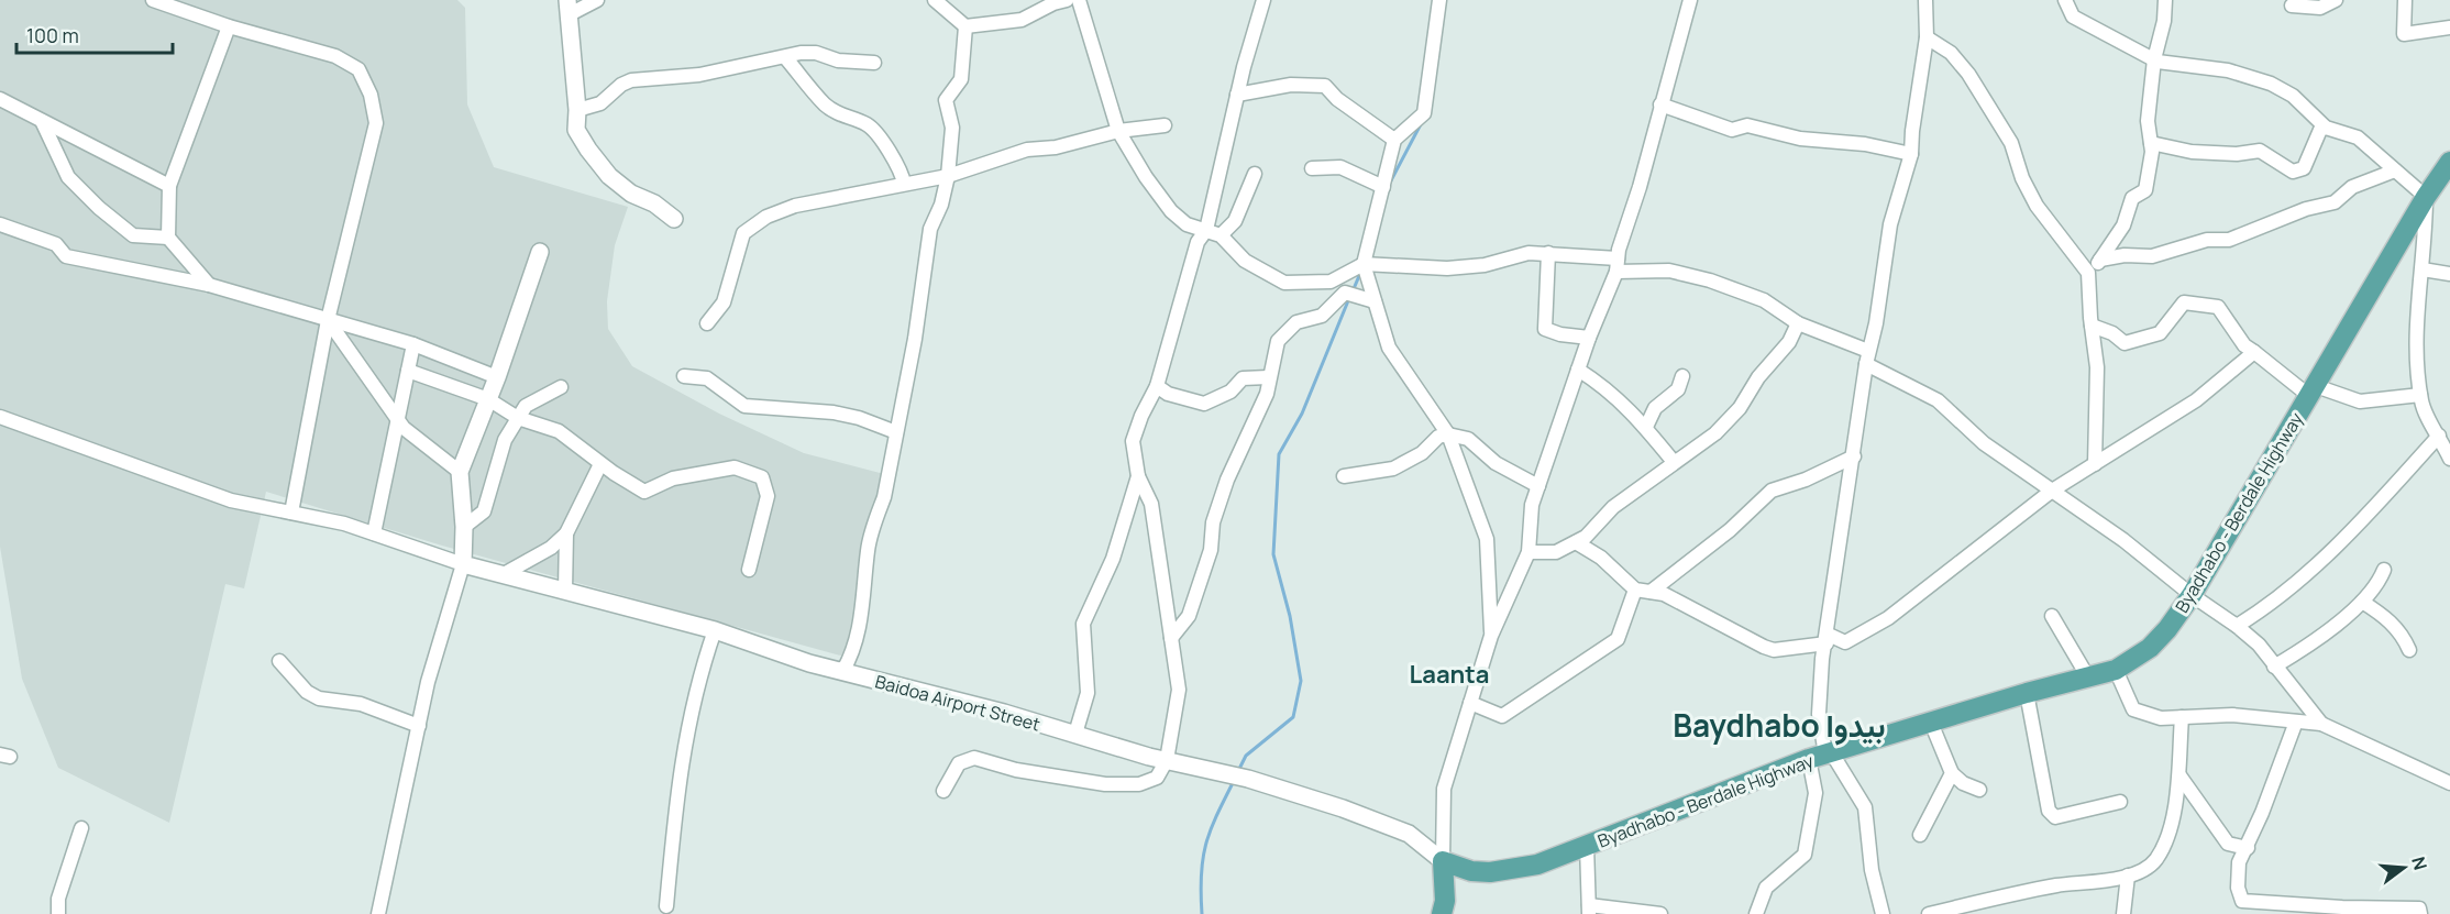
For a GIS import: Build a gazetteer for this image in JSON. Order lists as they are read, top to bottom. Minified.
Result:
{"streets":{"main road":["Byadhabo - Berdale Highway"],"street":["Baidoa Airport Street"]},"crossings":[["Byadhabo - Berdale Highway","Baidoa Airport Street"]],"districts":["Laanta","Baydhabo بيدوا"],"scale_bar":"100 m","north":"right"}
